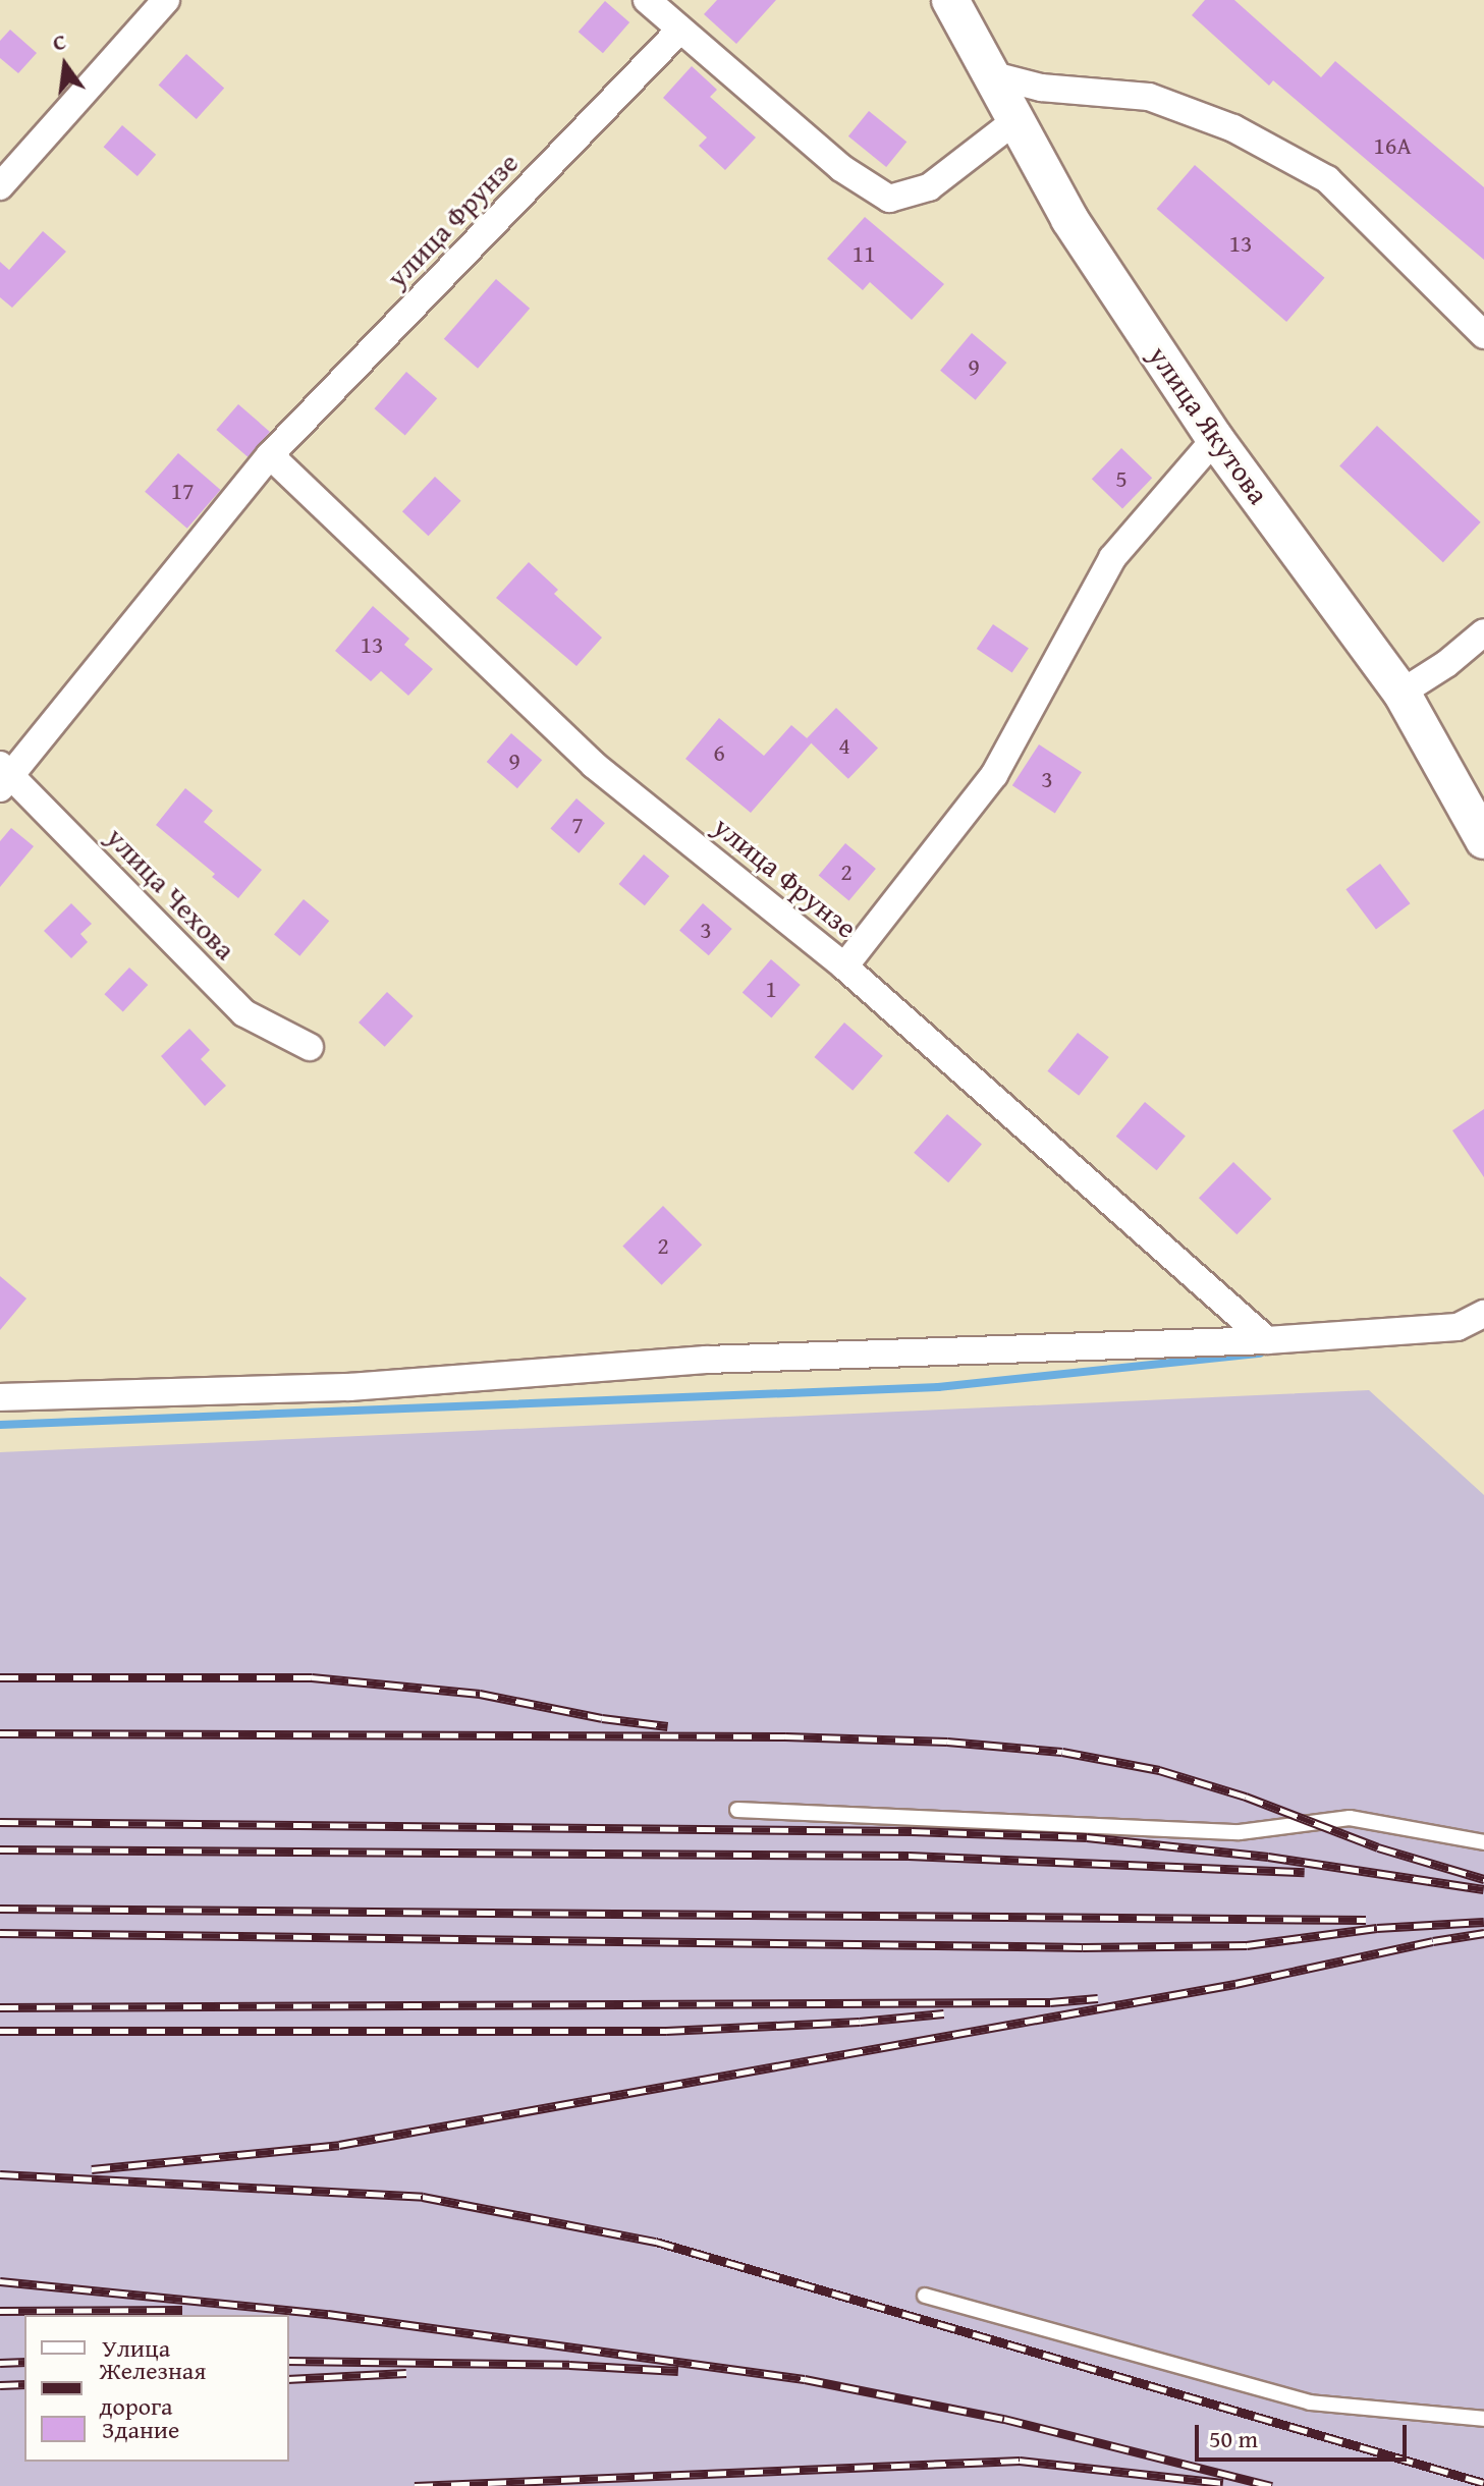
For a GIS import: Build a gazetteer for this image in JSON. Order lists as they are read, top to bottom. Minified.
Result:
{"streets":{"street":["улица Фрунзе","улица Якутова","улица Чехова"]},"crossings":[["улица Фрунзе","улица Чехова"]],"house_numbers":["16А","13","11","9","5","17","13","4","6","9","3","7","2","3","1","2"],"legend":["Улица","Железная дорога","Здание"],"scale_bar":"50 m","north":"top"}
